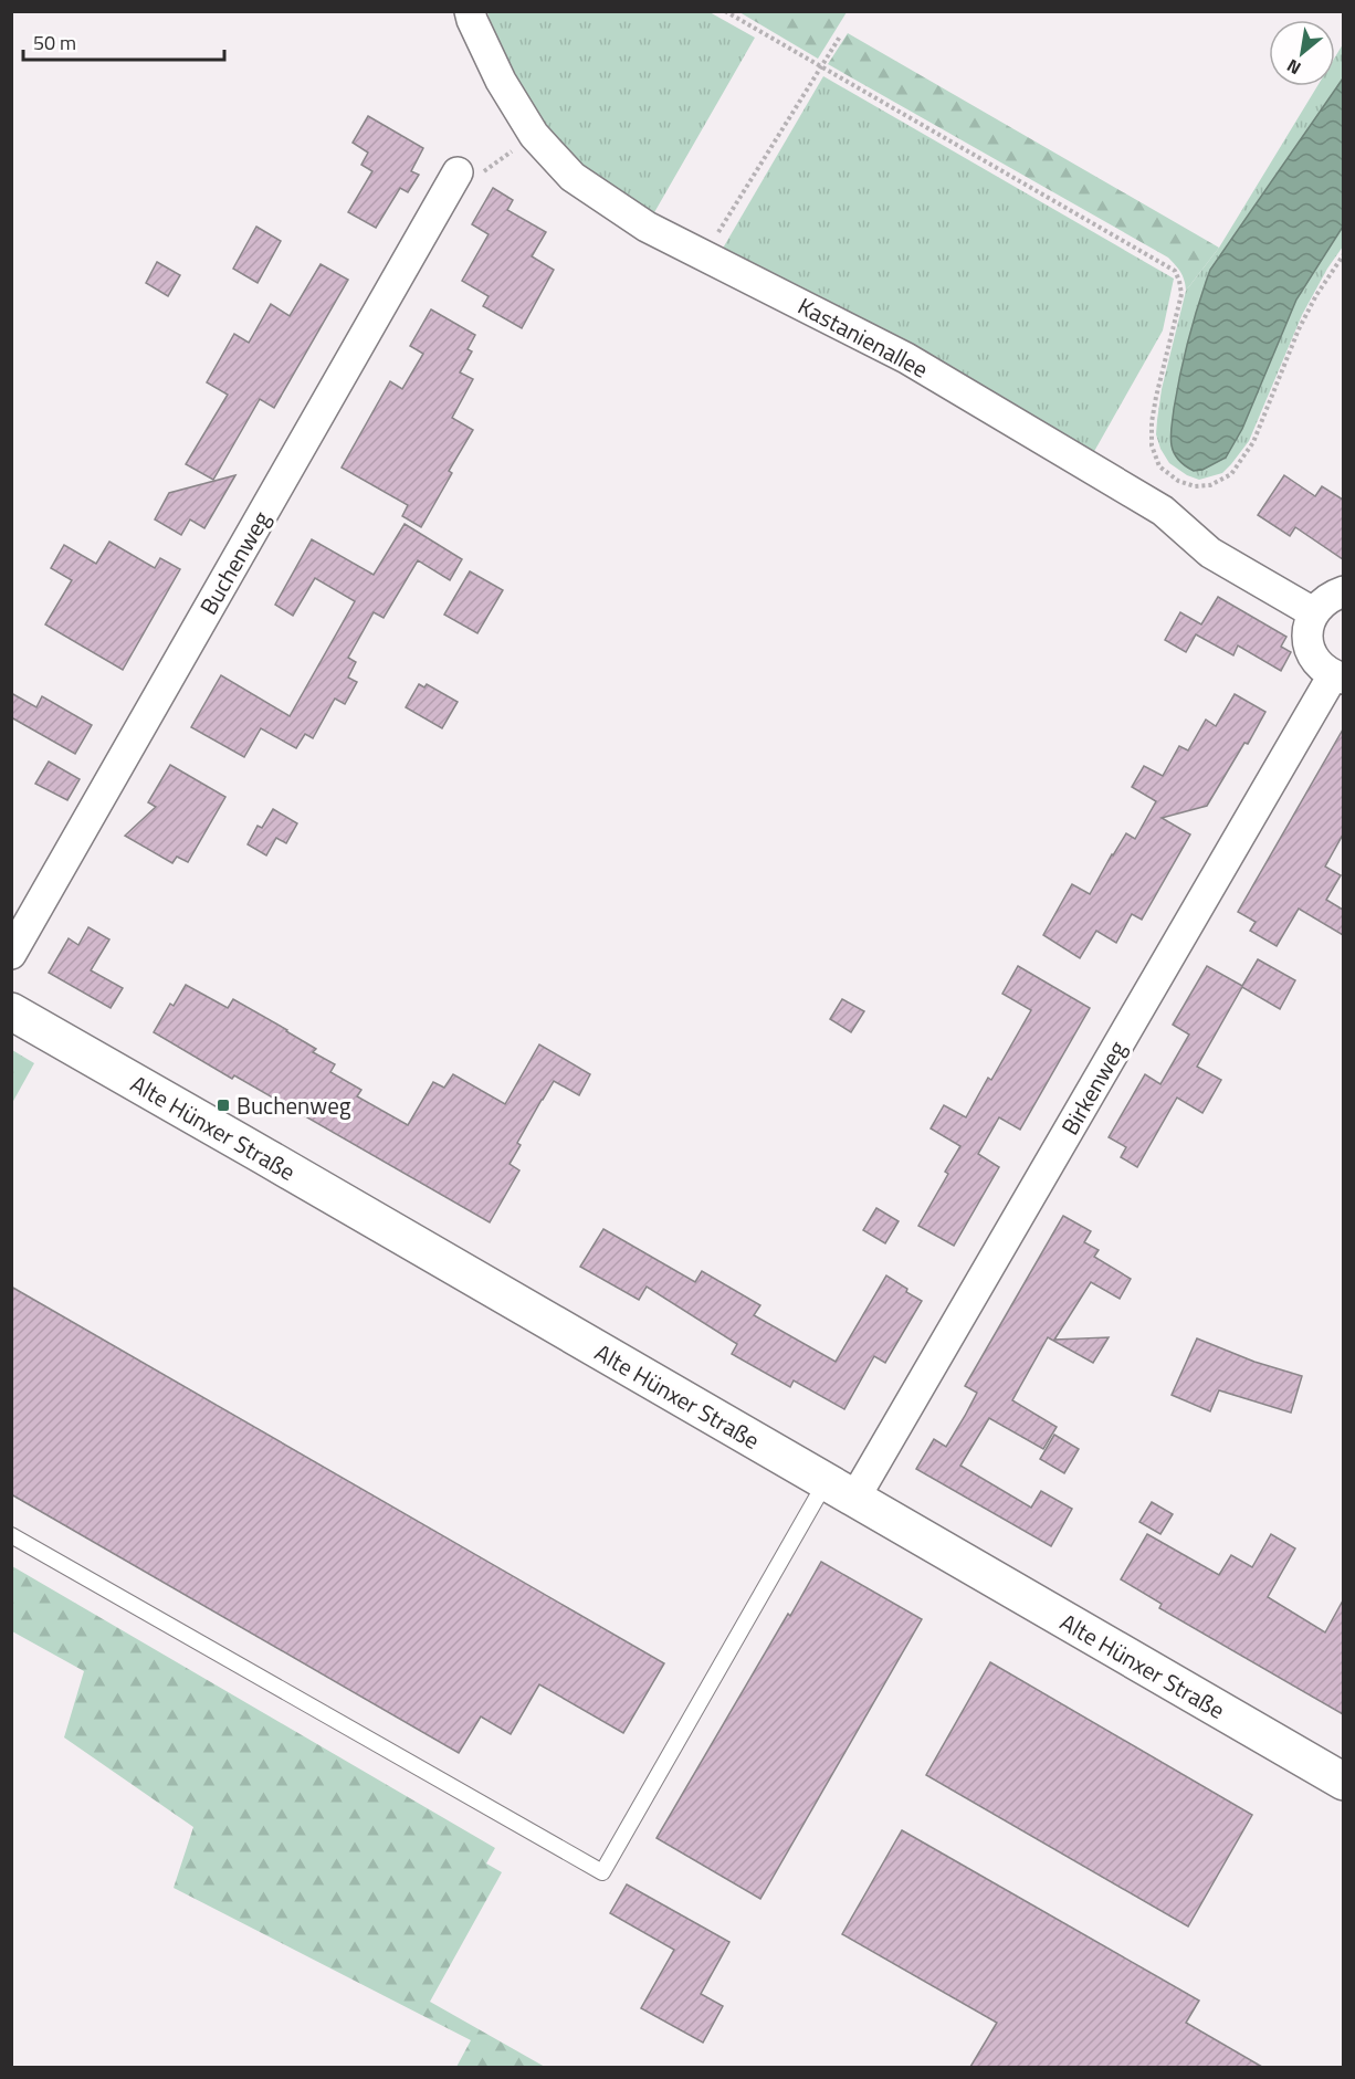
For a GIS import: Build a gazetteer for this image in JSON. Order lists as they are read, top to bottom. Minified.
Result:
{"streets":{"street":["Kastanienallee","Buchenweg","Birkenweg","Alte Hünxer Straße"]},"crossings":[["Birkenweg","Alte Hünxer Straße"]],"places":{"transit":["Buchenweg"]},"scale_bar":"50 m","north":"bottom left"}
